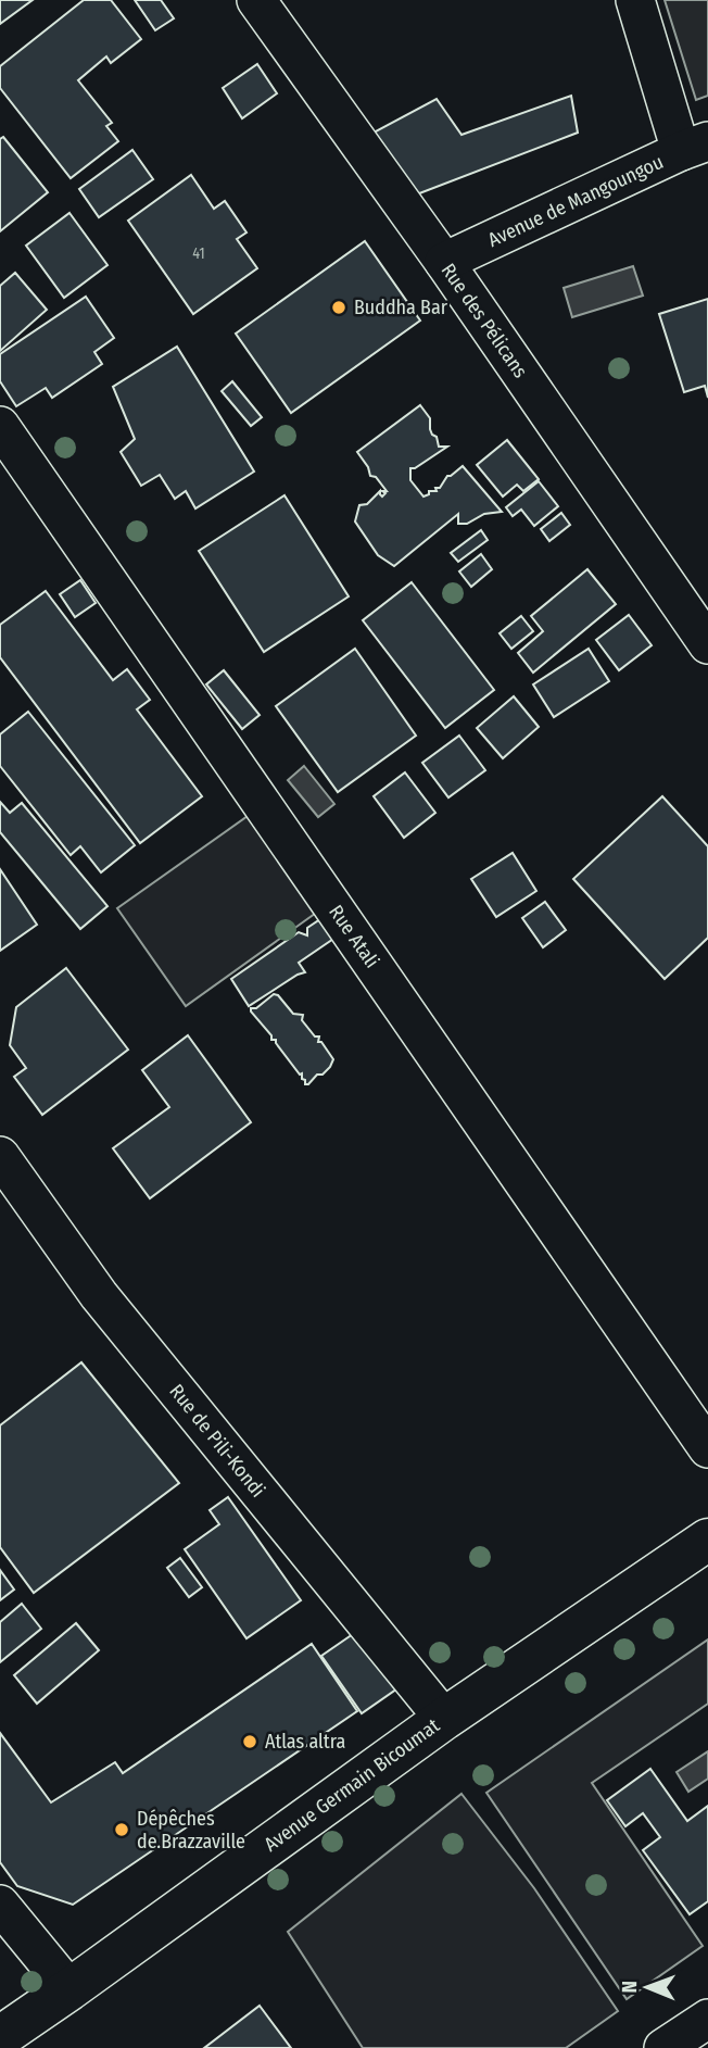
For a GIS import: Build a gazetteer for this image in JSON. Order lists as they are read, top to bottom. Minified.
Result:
{"streets":{"street":["Avenue de Mangoungou","Rue des Pélicans","Rue Atali","Rue de Pili-Kondi","Avenue Germain Bicoumat"]},"crossings":[["Avenue de Mangoungou","Rue des Pélicans"],["Rue de Pili-Kondi","Avenue Germain Bicoumat"]],"places":["Buddha Bar","Atlas altra","Dépêches de.Brazzaville"],"house_numbers":["41"],"north":"left"}
